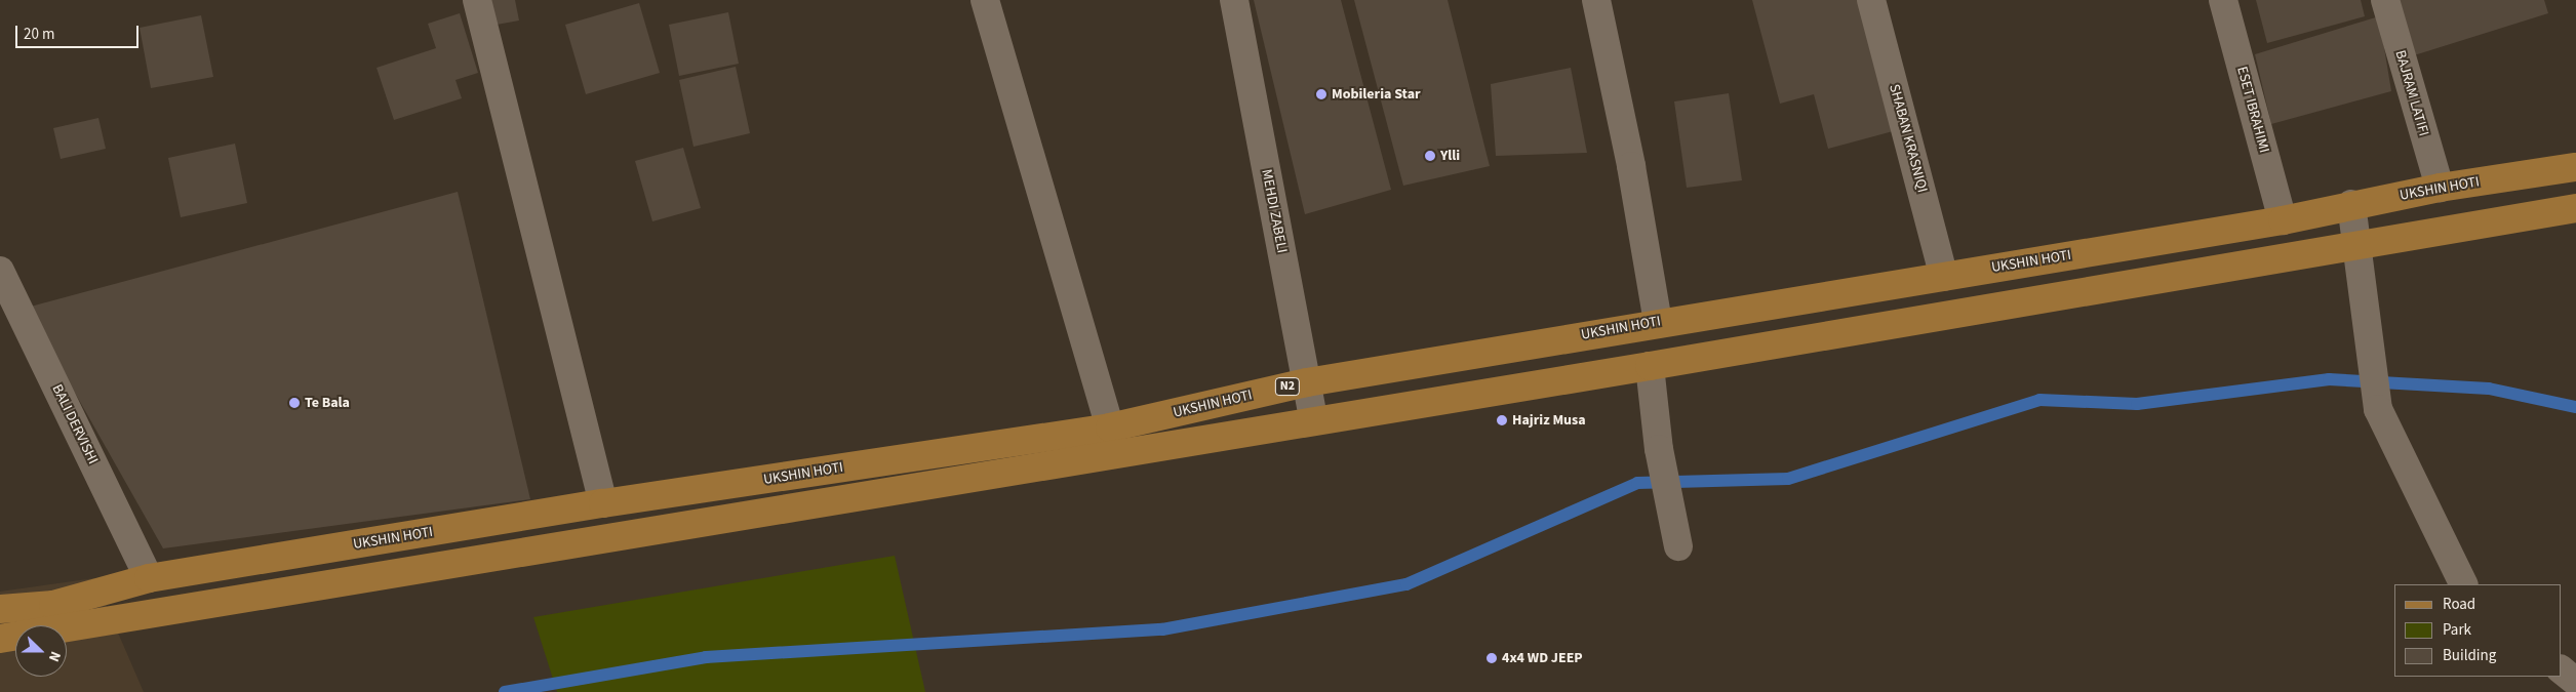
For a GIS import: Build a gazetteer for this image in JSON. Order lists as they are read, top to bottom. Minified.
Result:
{"streets":{"main road":["UKSHIN HOTI","N2"],"street":["BAJRAM LATIFI","ESET IBRAHIMI","SHABAN KRASNIQI","MEHDI ZABELI","BALI DERVISHI"]},"crossings":[["BAJRAM LATIFI","UKSHIN HOTI"],["ESET IBRAHIMI","UKSHIN HOTI"],["SHABAN KRASNIQI","UKSHIN HOTI"],["UKSHIN HOTI","MEHDI ZABELI"],["UKSHIN HOTI","BALI DERVISHI"]],"places":["Mobileria Star","Ylli","Te Bala","Hajriz Musa","4x4 WD JEEP"],"legend":["Road","Park","Building"],"scale_bar":"20 m","north":"right"}
